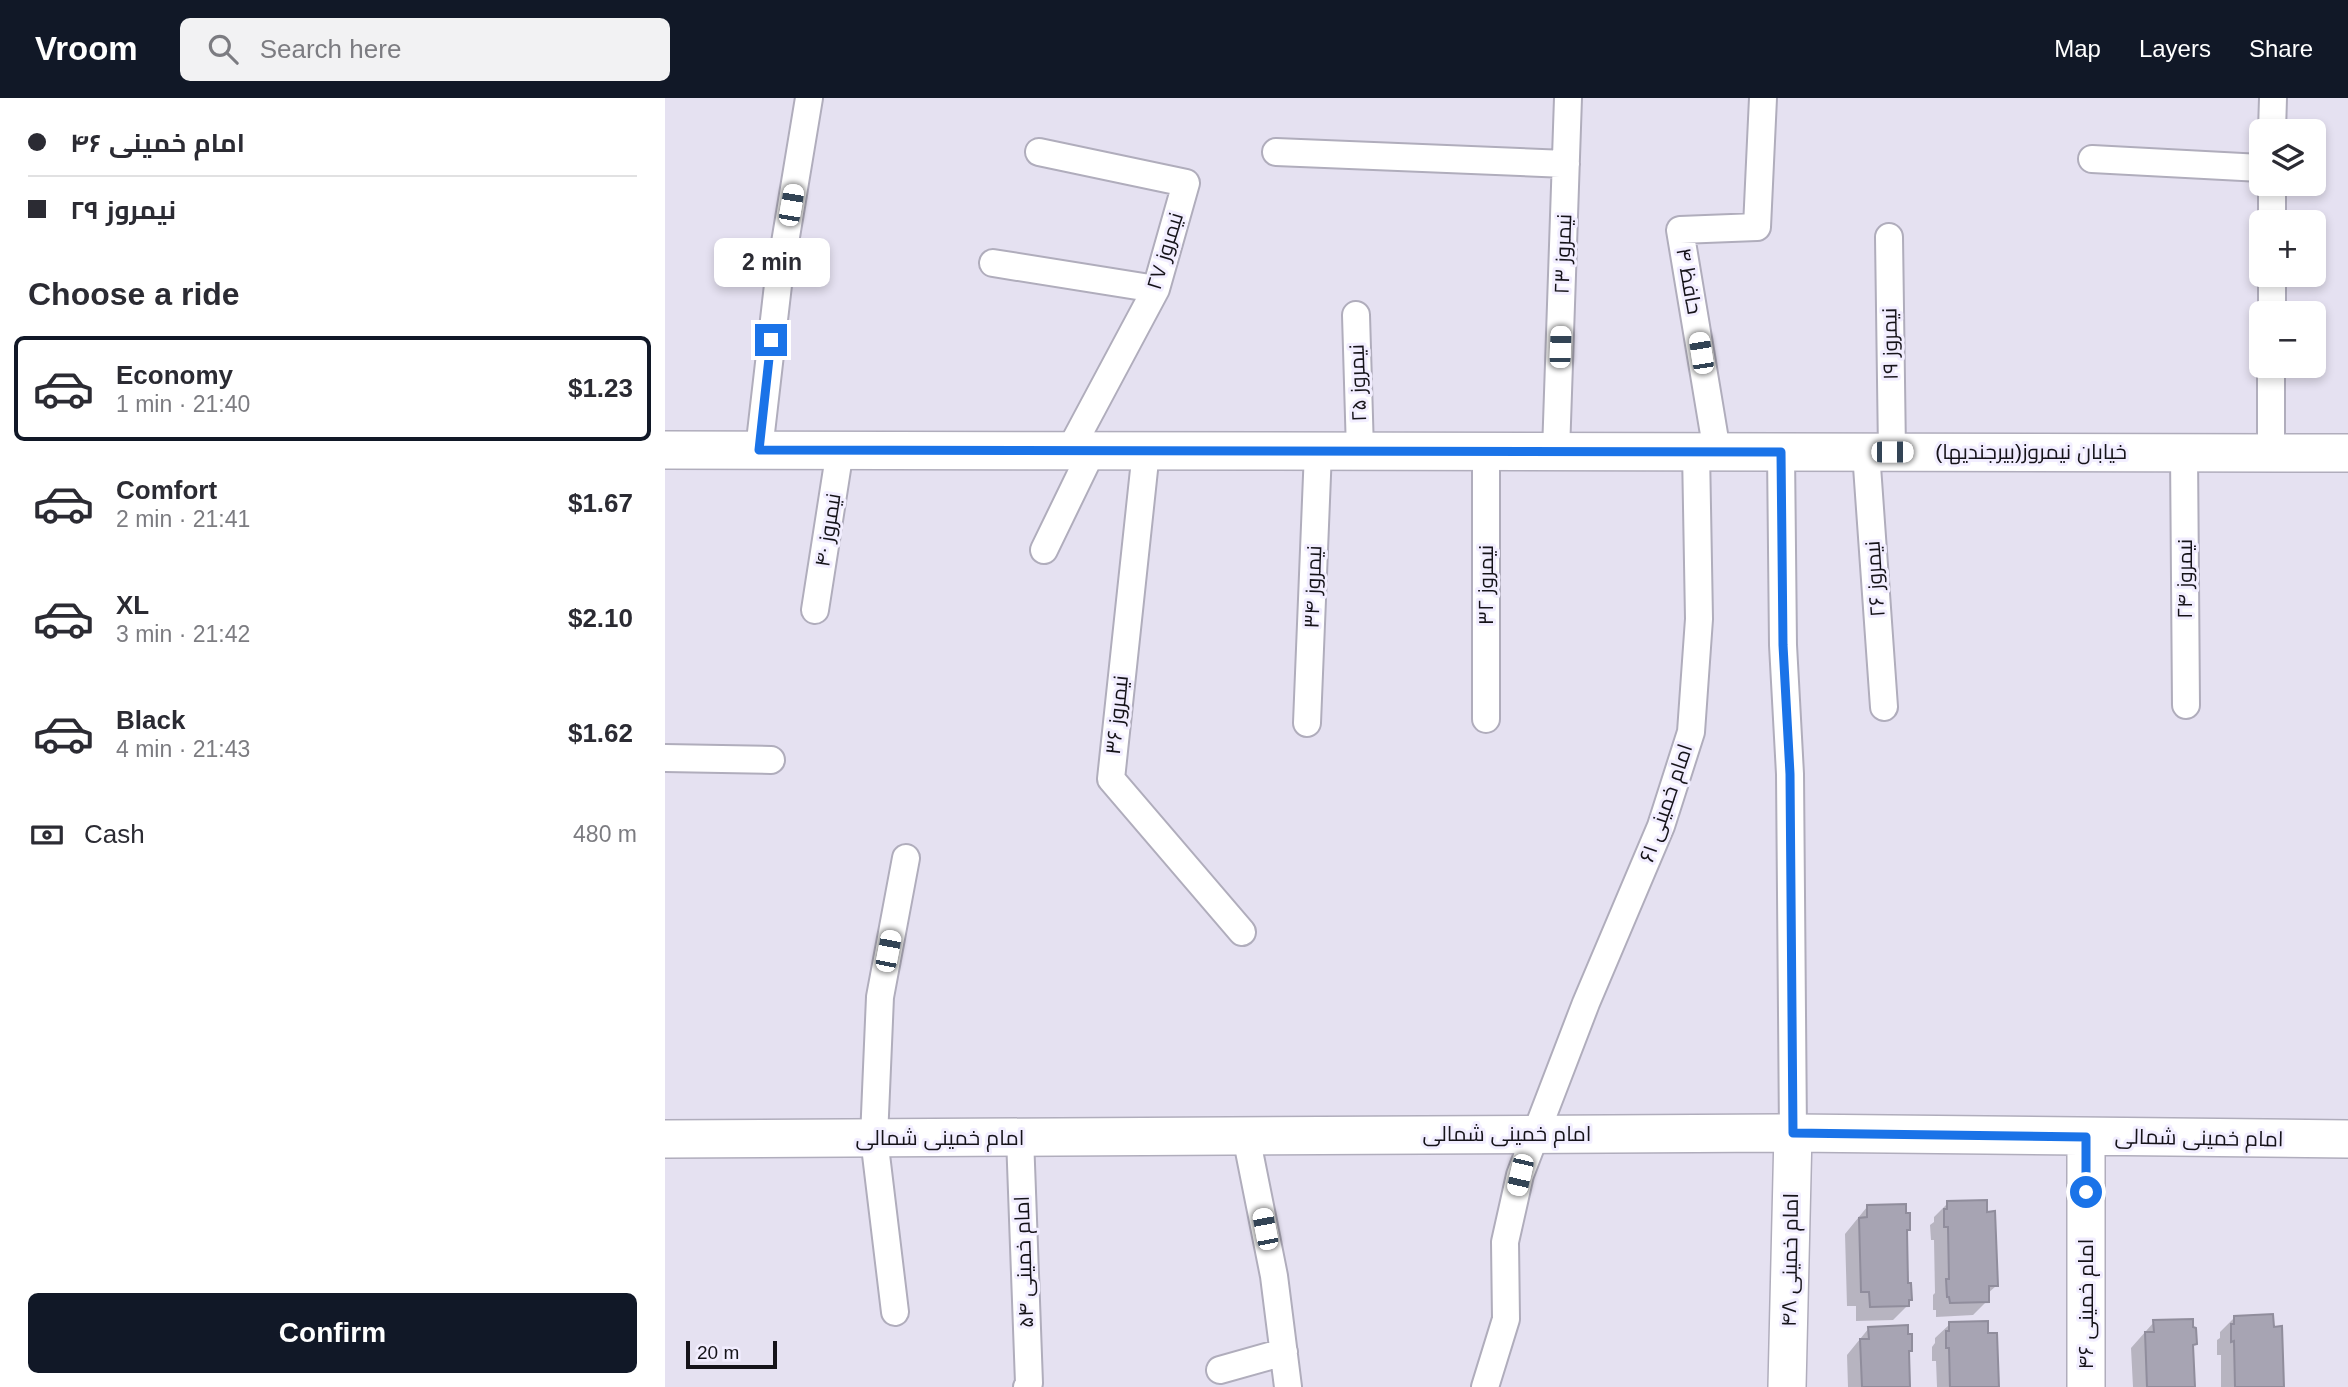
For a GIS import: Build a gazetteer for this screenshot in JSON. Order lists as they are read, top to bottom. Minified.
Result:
{"streets":{"street":["نیمروز ۲۷","نیمروز ۲۳","حافظ ۴","نیمروز ۱۹","نیمروز ۲۵","خیابان نیمروز(بیرجندیها)","نیمروز ۴۰","نیمروز ۲۶","نیمروز ۲۴","نیمروز ۳۲","نیمروز ۳۴","نیمروز ۳۶","امام خمینی ۶۱","امام خمینی شمالی","امام خمینی ۴۸","امام خمینی ۵۴","امام خمینی ۴۶"]},"crossings":[["نیمروز ۲۷","خیابان نیمروز(بیرجندیها)"],["نیمروز ۲۳","خیابان نیمروز(بیرجندیها)"],["حافظ ۴","خیابان نیمروز(بیرجندیها)"],["حافظ ۴","امام خمینی ۶۱"],["نیمروز ۱۹","خیابان نیمروز(بیرجندیها)"],["نیمروز ۱۹","نیمروز ۲۶"],["نیمروز ۲۵","خیابان نیمروز(بیرجندیها)"],["خیابان نیمروز(بیرجندیها)","نیمروز ۴۰"],["خیابان نیمروز(بیرجندیها)","نیمروز ۲۶"],["خیابان نیمروز(بیرجندیها)","نیمروز ۲۴"],["خیابان نیمروز(بیرجندیها)","نیمروز ۳۲"],["خیابان نیمروز(بیرجندیها)","نیمروز ۳۴"],["خیابان نیمروز(بیرجندیها)","نیمروز ۳۶"],["خیابان نیمروز(بیرجندیها)","امام خمینی ۶۱"],["امام خمینی ۶۱","امام خمینی شمالی"],["امام خمینی شمالی","امام خمینی ۴۸"],["امام خمینی شمالی","امام خمینی ۵۴"],["امام خمینی شمالی","امام خمینی ۴۶"]],"scale_bar":"20 m","page":{"header":"Vroom","search":"Search here","nav":["Map","Layers","Share"],"banner":["امام خمینی ۴۶","نیمروز ۲۹"],"map_buttons":["+","−"],"bubble":"2 min","heading":"Choose a ride","list":[{"name":"Economy","note":"1 min · 21:40","value":"$1.23"},{"name":"Comfort","note":"2 min · 21:41","value":"$1.67"},{"name":"XL","note":"3 min · 21:42","value":"$2.10"},{"name":"Black","note":"4 min · 21:43","value":"$1.62"}],"pay":["Cash","480 m"],"buttons":"Confirm","scale":"20 m"}}
